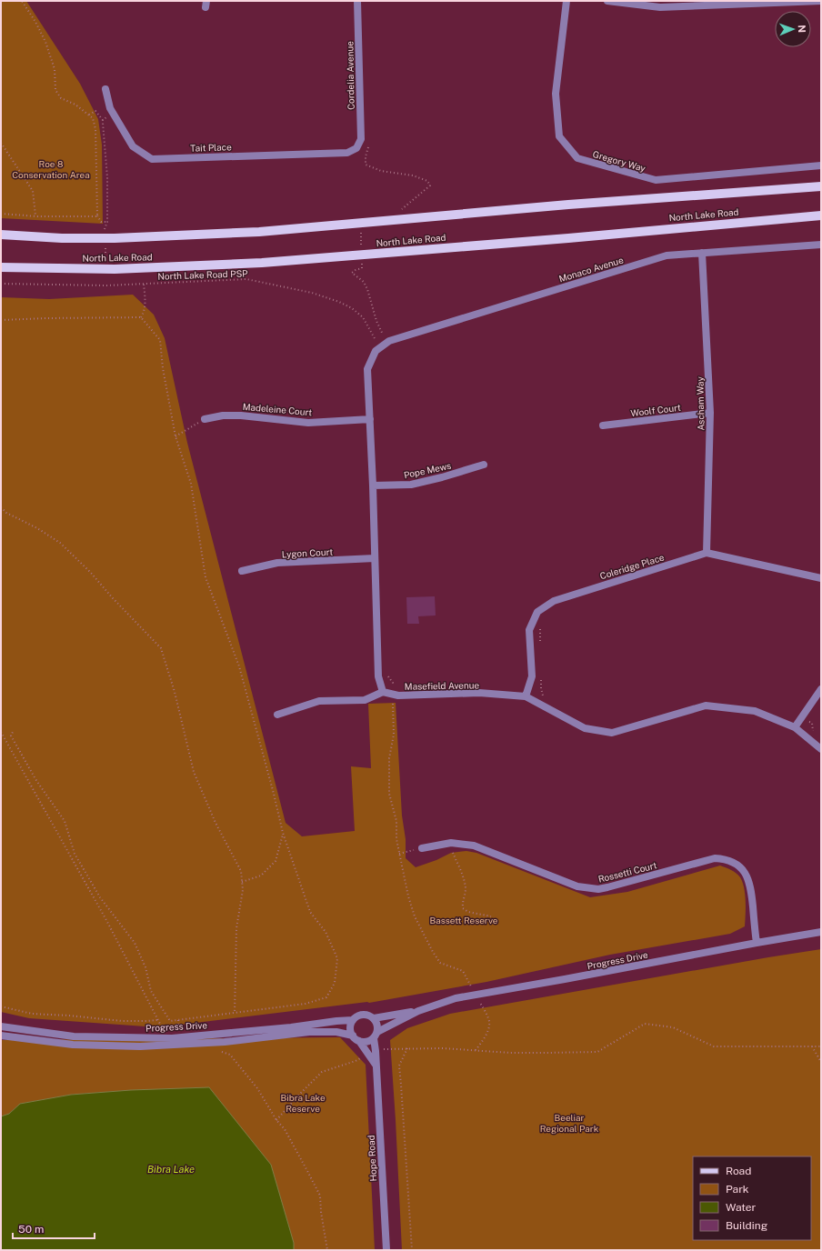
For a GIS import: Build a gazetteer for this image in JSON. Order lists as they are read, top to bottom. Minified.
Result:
{"streets":{"main road":["North Lake Road"],"street":["Cordelia Avenue","Tait Place","Gregory Way","Monaco Avenue","Ascham Way","Madeleine Court","Woolf Court","Pope Mews","Lygon Court","Coleridge Place","Masefield Avenue","Rossetti Court","Progress Drive","Hope Road"],"path":["North Lake Road PSP"]},"crossings":[["Cordelia Avenue","Tait Place"],["Monaco Avenue","North Lake Road PSP"],["Monaco Avenue","Ascham Way"],["Ascham Way","Woolf Court"],["Ascham Way","Coleridge Place"],["Coleridge Place","Masefield Avenue"],["Rossetti Court","Progress Drive"],["Progress Drive","Hope Road"]],"water":["Bibra Lake"],"parks":["Roe 8 Conservation Area","Bassett Reserve","Bibra Lake Reserve","Beeliar Regional Park"],"legend":["Road","Park","Water","Building"],"scale_bar":"50 m","north":"right"}
